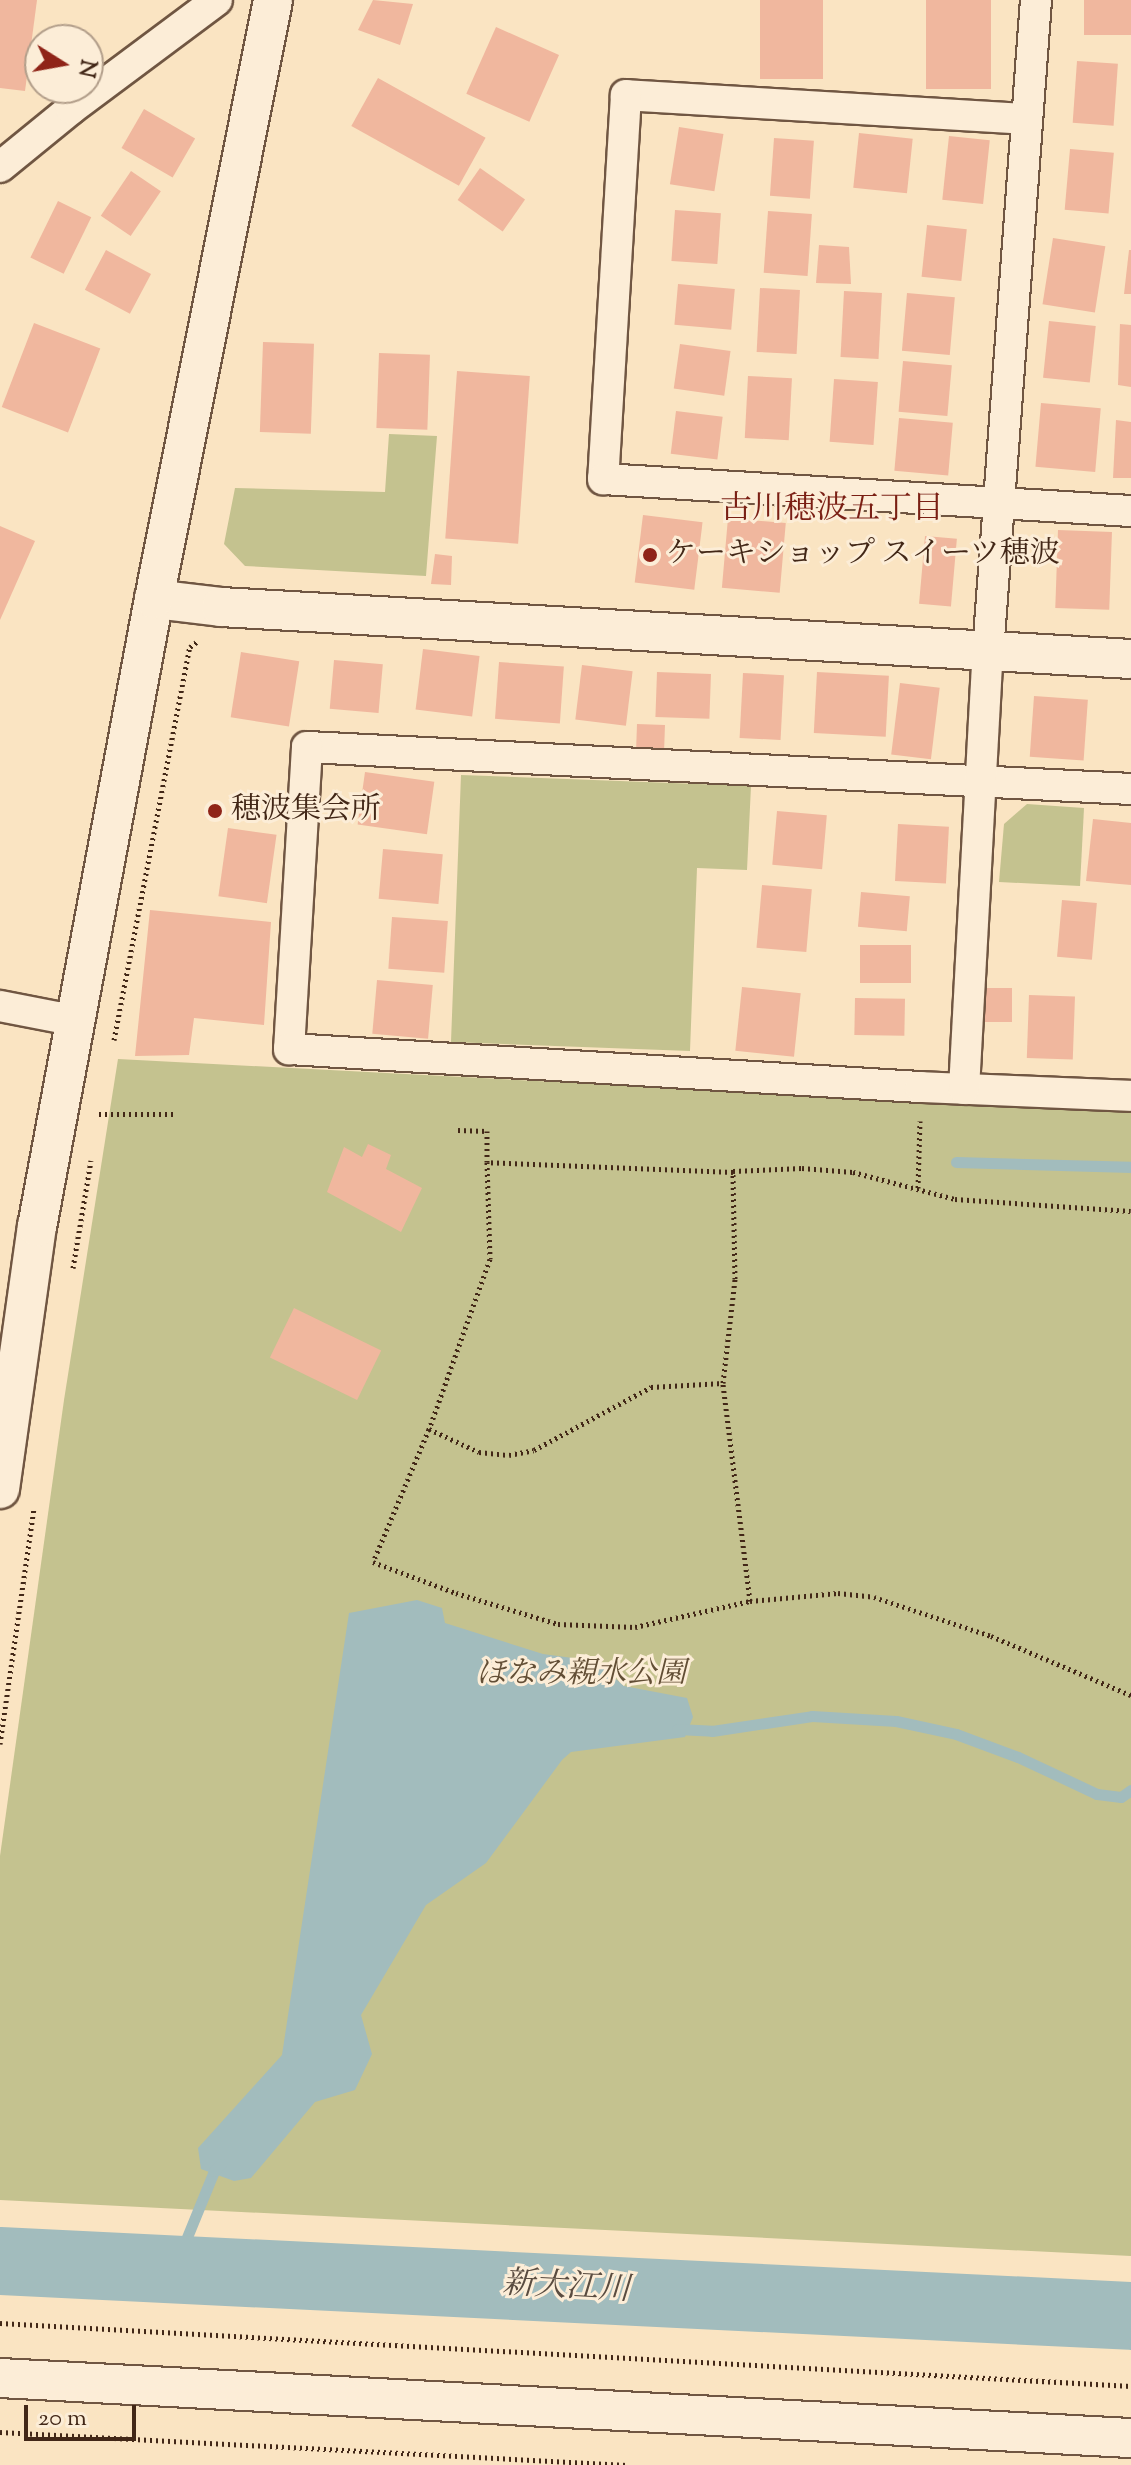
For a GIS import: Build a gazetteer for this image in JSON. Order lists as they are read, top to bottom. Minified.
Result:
{"districts":["古川穂波五丁目"],"water":["新大江川"],"parks":["ほなみ親水公園"],"places":["ケーキショップ スイーツ穂波","穂波集会所"],"scale_bar":"20 m","north":"right"}
